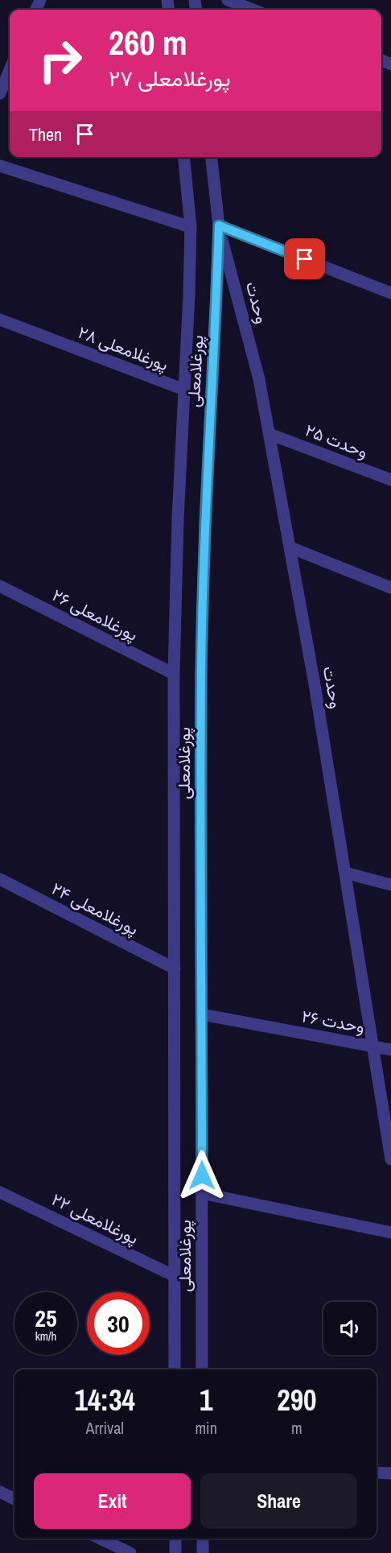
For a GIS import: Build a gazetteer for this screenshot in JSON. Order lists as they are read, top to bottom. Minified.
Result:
{"streets":{"street":["وحدت","پورغلامعلی ۲۸","پورغلامعلی","وحدت ۲۵","پورغلامعلی ۲۶","پورغلامعلی ۲۴","وحدت ۲۶","پورغلامعلی ۲۲"]},"crossings":[["وحدت","پورغلامعلی"],["وحدت","وحدت ۲۵"],["وحدت","وحدت ۲۶"],["پورغلامعلی ۲۸","پورغلامعلی"],["پورغلامعلی","پورغلامعلی ۲۶"],["پورغلامعلی","پورغلامعلی ۲۴"],["پورغلامعلی","وحدت ۲۶"],["پورغلامعلی","پورغلامعلی ۲۲"]],"page":{"turn":["260 m","پورغلامعلی ۲۷"],"then":"Then","speed":"25 km/h","limit":"30","eta":["14:34","Arrival","1","min","290","m"],"buttons":["Exit","Share"]}}
